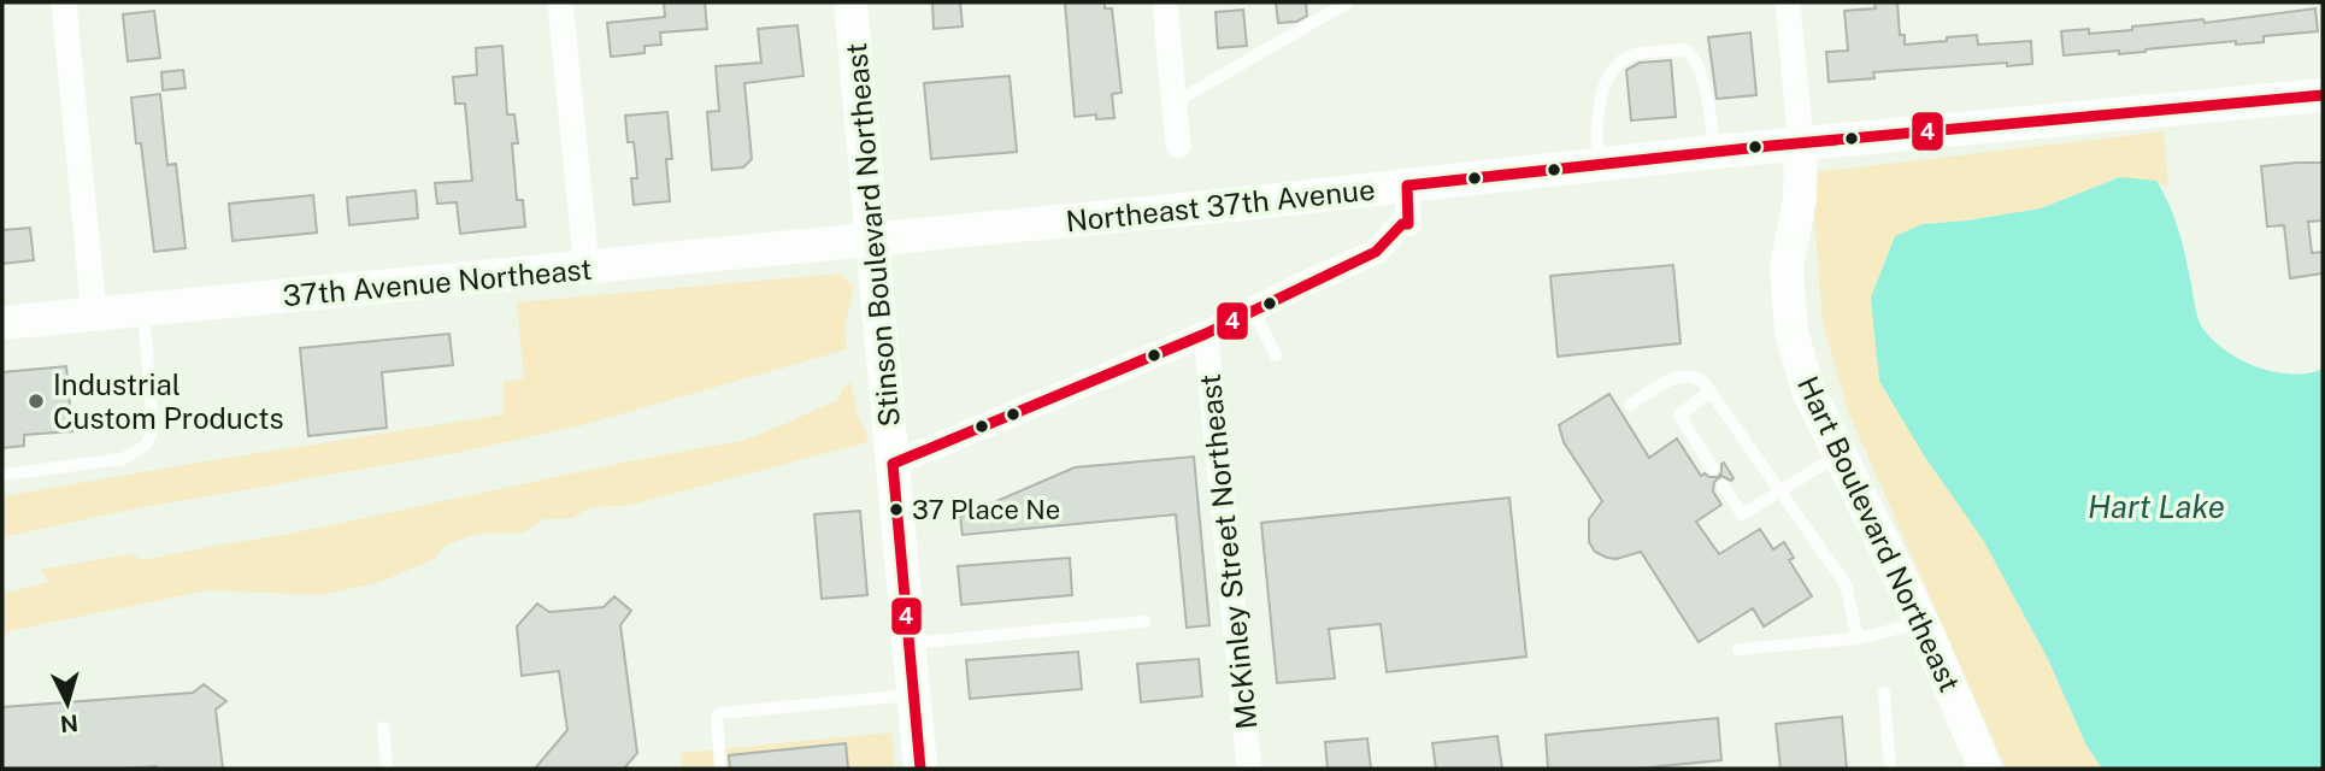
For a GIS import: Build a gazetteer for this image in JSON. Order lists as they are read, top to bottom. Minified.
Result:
{"streets":{"street":["Northeast 37th Avenue","Stinson Boulevard Northeast","37th Avenue Northeast","Hart Boulevard Northeast","McKinley Street Northeast"]},"crossings":[["Northeast 37th Avenue","Stinson Boulevard Northeast"],["Northeast 37th Avenue","37th Avenue Northeast"],["Northeast 37th Avenue","Hart Boulevard Northeast"],["Stinson Boulevard Northeast","37th Avenue Northeast"]],"water":["Hart Lake"],"places":["Industrial Custom Products","37 Place Ne"],"lines":["transit line 4"],"north":"bottom"}
